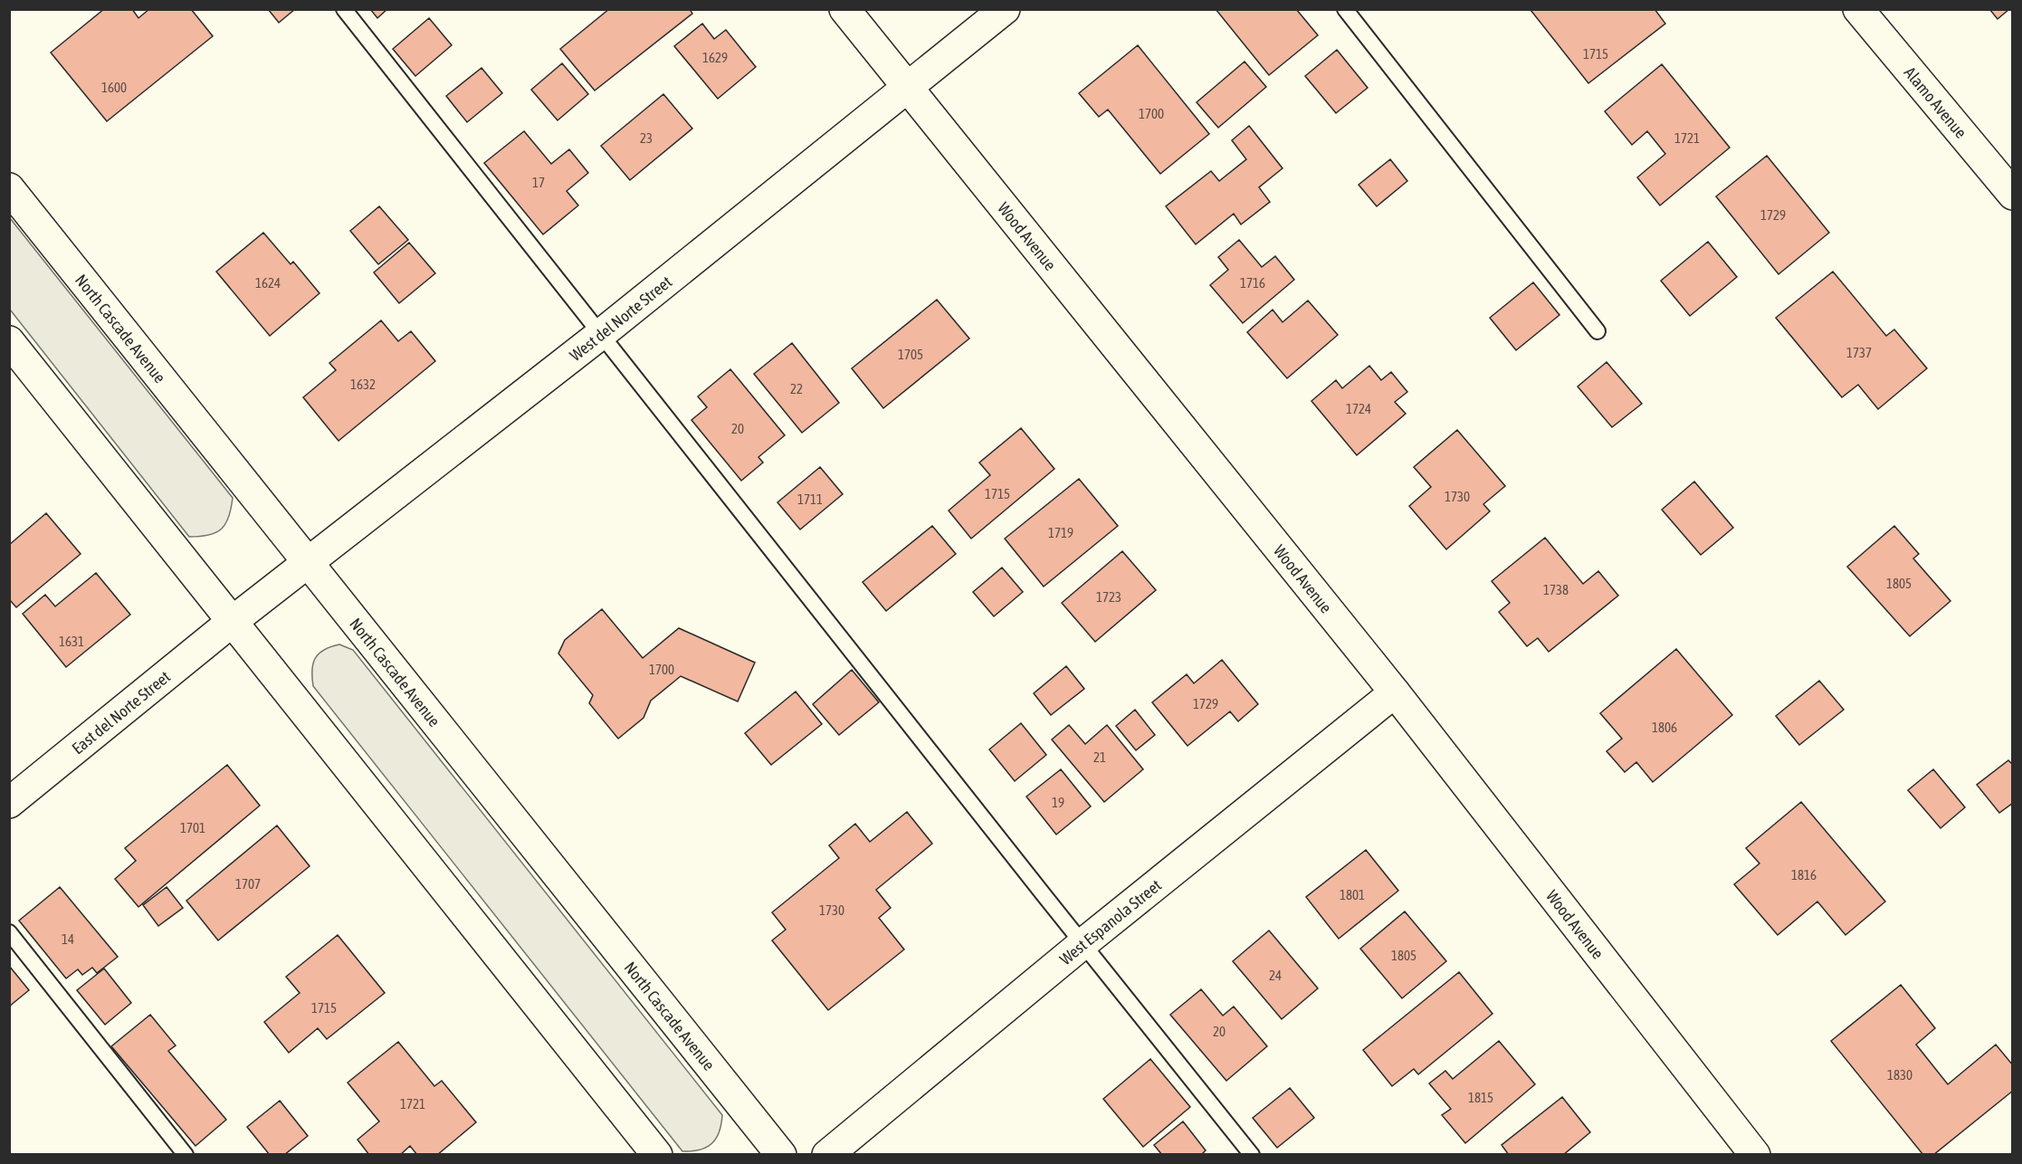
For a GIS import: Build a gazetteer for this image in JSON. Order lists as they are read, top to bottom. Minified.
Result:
{"streets":{"street":["Alamo Avenue","Wood Avenue","West del Norte Street","North Cascade Avenue","East del Norte Street","West Espanola Street"]},"crossings":[["Wood Avenue","West del Norte Street"],["Wood Avenue","West Espanola Street"],["West del Norte Street","North Cascade Avenue"],["West del Norte Street","East del Norte Street"]],"house_numbers":["1715","1629","1600","1700","23","1721","17","1729","1624","1716","1737","1705","1632","22","1724","20","1715","1730","1711","1719","1805","1738","1723","1631","1700","1729","1806","21","19","1701","1816","1707","1801","1730","14","1805","24","1715","20","1830","1815","1721"]}
